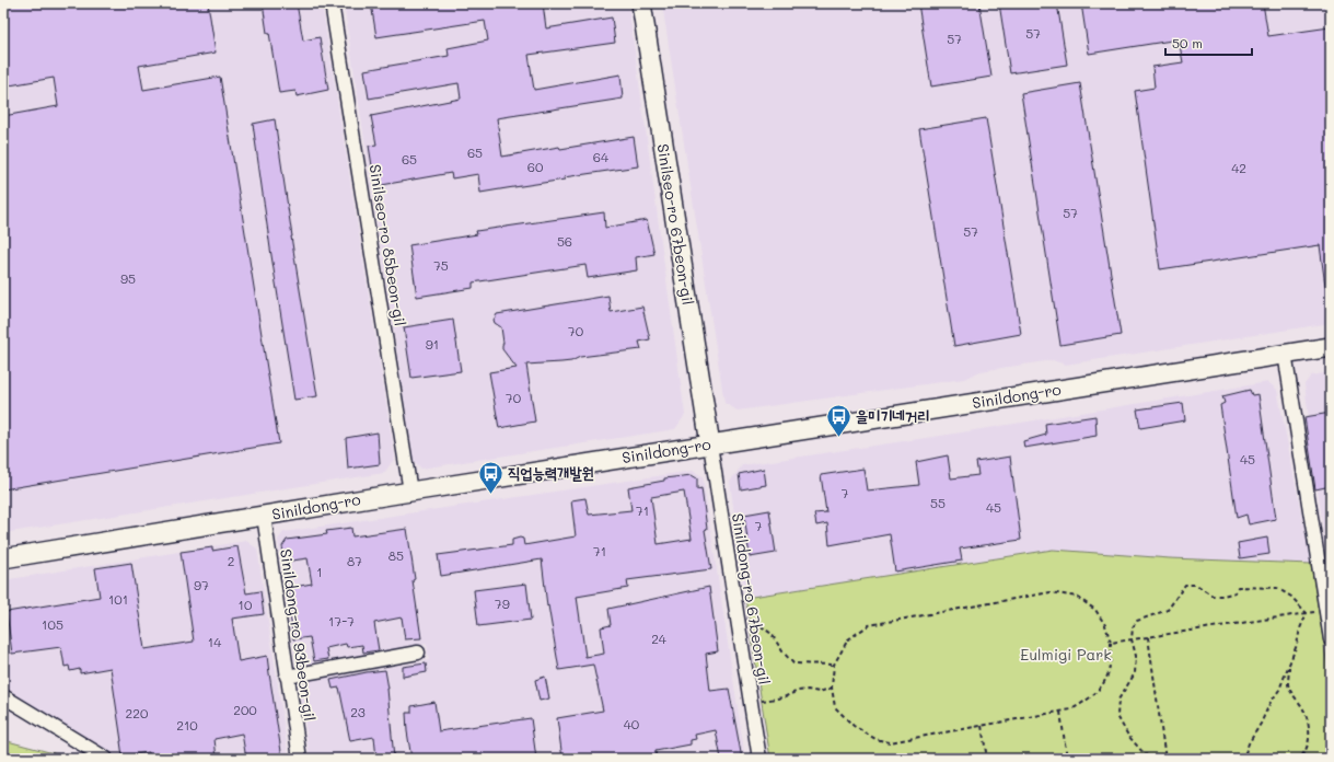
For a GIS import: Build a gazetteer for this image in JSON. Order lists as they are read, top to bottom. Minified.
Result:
{"streets":{"main road":["Sinilseo-ro 67beon-gil","Sinildong-ro"],"street":["Sinilseo-ro 85beon-gil","Sinildong-ro 67beon-gil","Sinildong-ro 93beon-gil"]},"crossings":[["Sinilseo-ro 67beon-gil","Sinildong-ro"],["Sinilseo-ro 67beon-gil","Sinildong-ro 67beon-gil"],["Sinilseo-ro 85beon-gil","Sinildong-ro"],["Sinildong-ro","Sinildong-ro 67beon-gil"],["Sinildong-ro","Sinildong-ro 93beon-gil"]],"parks":["Eulmigi Park"],"places":{"bus stop":["을미기네거리","직업능력개발원"]},"house_numbers":["57","57","65","64","65","60","42","57","57","56","75","95","70","91","70","45","7","55","45","71","7","71","85","2","87","1","97","101","79","10","17-7","105","24","14","200","23","220","40","210"],"scale_bar":"50 m"}
